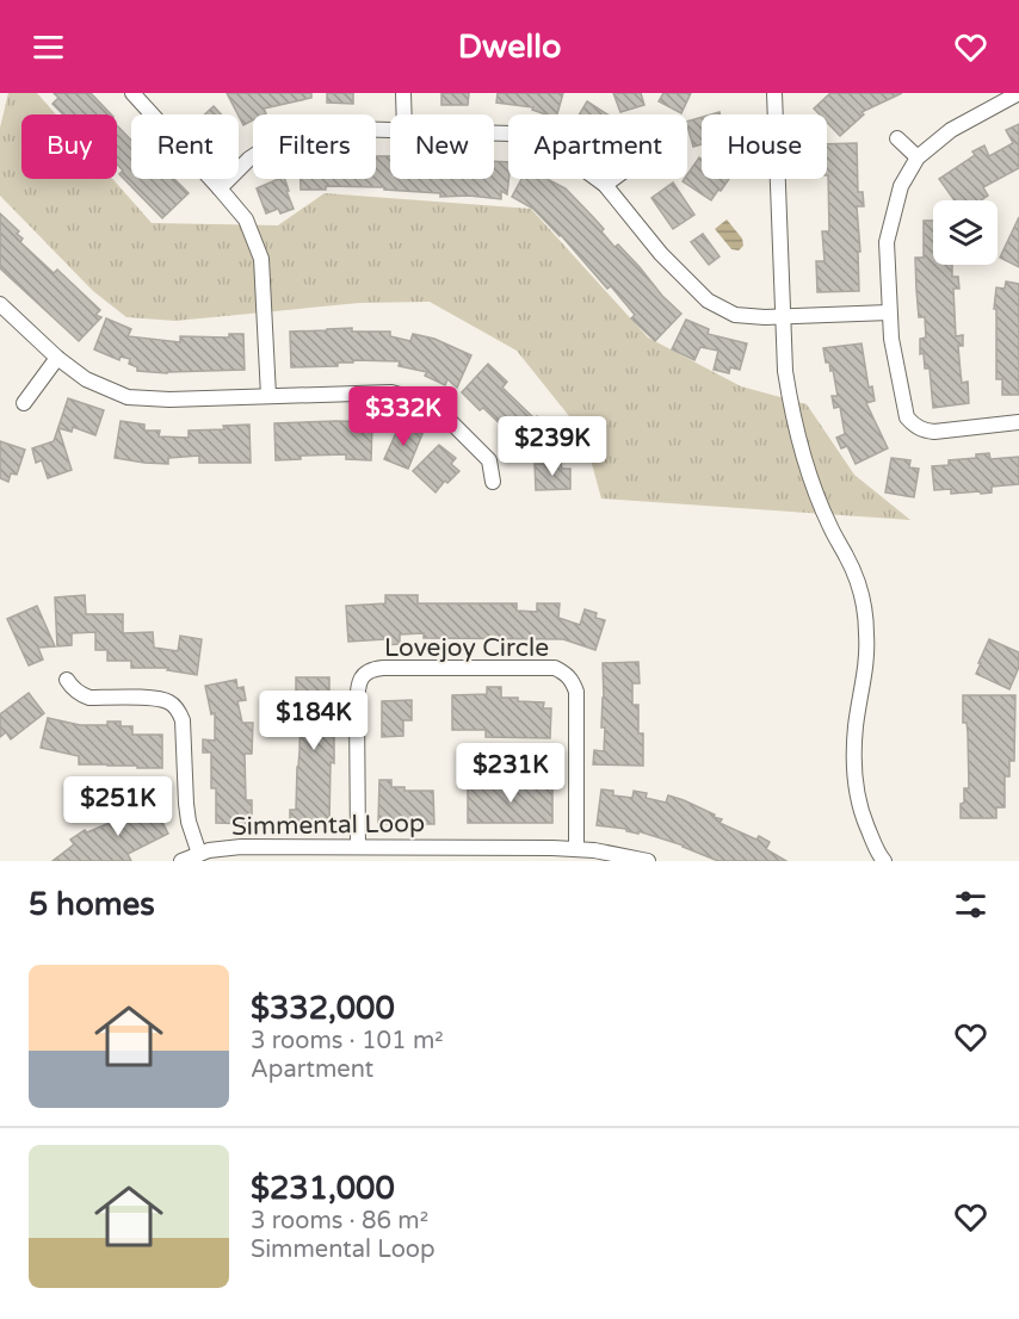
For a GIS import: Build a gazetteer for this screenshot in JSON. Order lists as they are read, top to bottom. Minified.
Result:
{"streets":{"street":["Lovejoy Circle","Simmental Loop"]},"crossings":[["Lovejoy Circle","Simmental Loop"]],"page":{"header":"Dwello","chip":["Buy","Rent","Filters","New","Apartment","House"],"price":["$332K","$239K","$184K","$231K","$251K"],"heading":"5 homes","list":[{"name":"$332,000","note":"3 rooms · 101 m² · Apartment"},{"name":"$231,000","note":"3 rooms · 86 m² · Simmental Loop"}]}}
